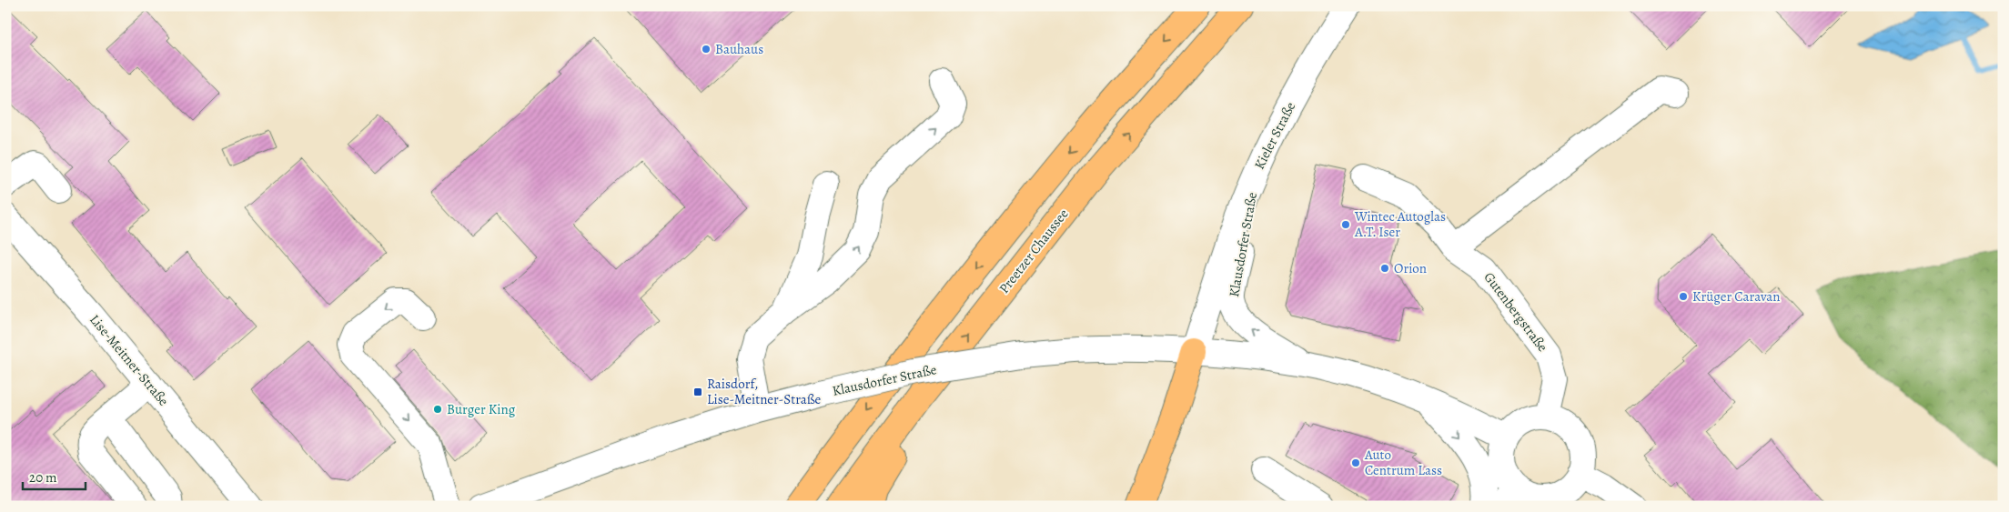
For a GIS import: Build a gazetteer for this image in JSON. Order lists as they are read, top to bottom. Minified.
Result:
{"streets":{"highway":["Preetzer Chaussee"],"street":["Kieler Straße","Klausdorfer Straße","Gutenbergstraße","Lise-Meitner-Straße"]},"crossings":[["Kieler Straße","Klausdorfer Straße"],["Klausdorfer Straße","Gutenbergstraße"]],"places":{"other":["Bauhaus","Wintec Autoglas A.T. Iser","Orion","Krüger Caravan","Burger King","Auto Centrum Lass"],"transit":["Raisdorf, Lise-Meitner-Straße"]},"scale_bar":"20 m"}
